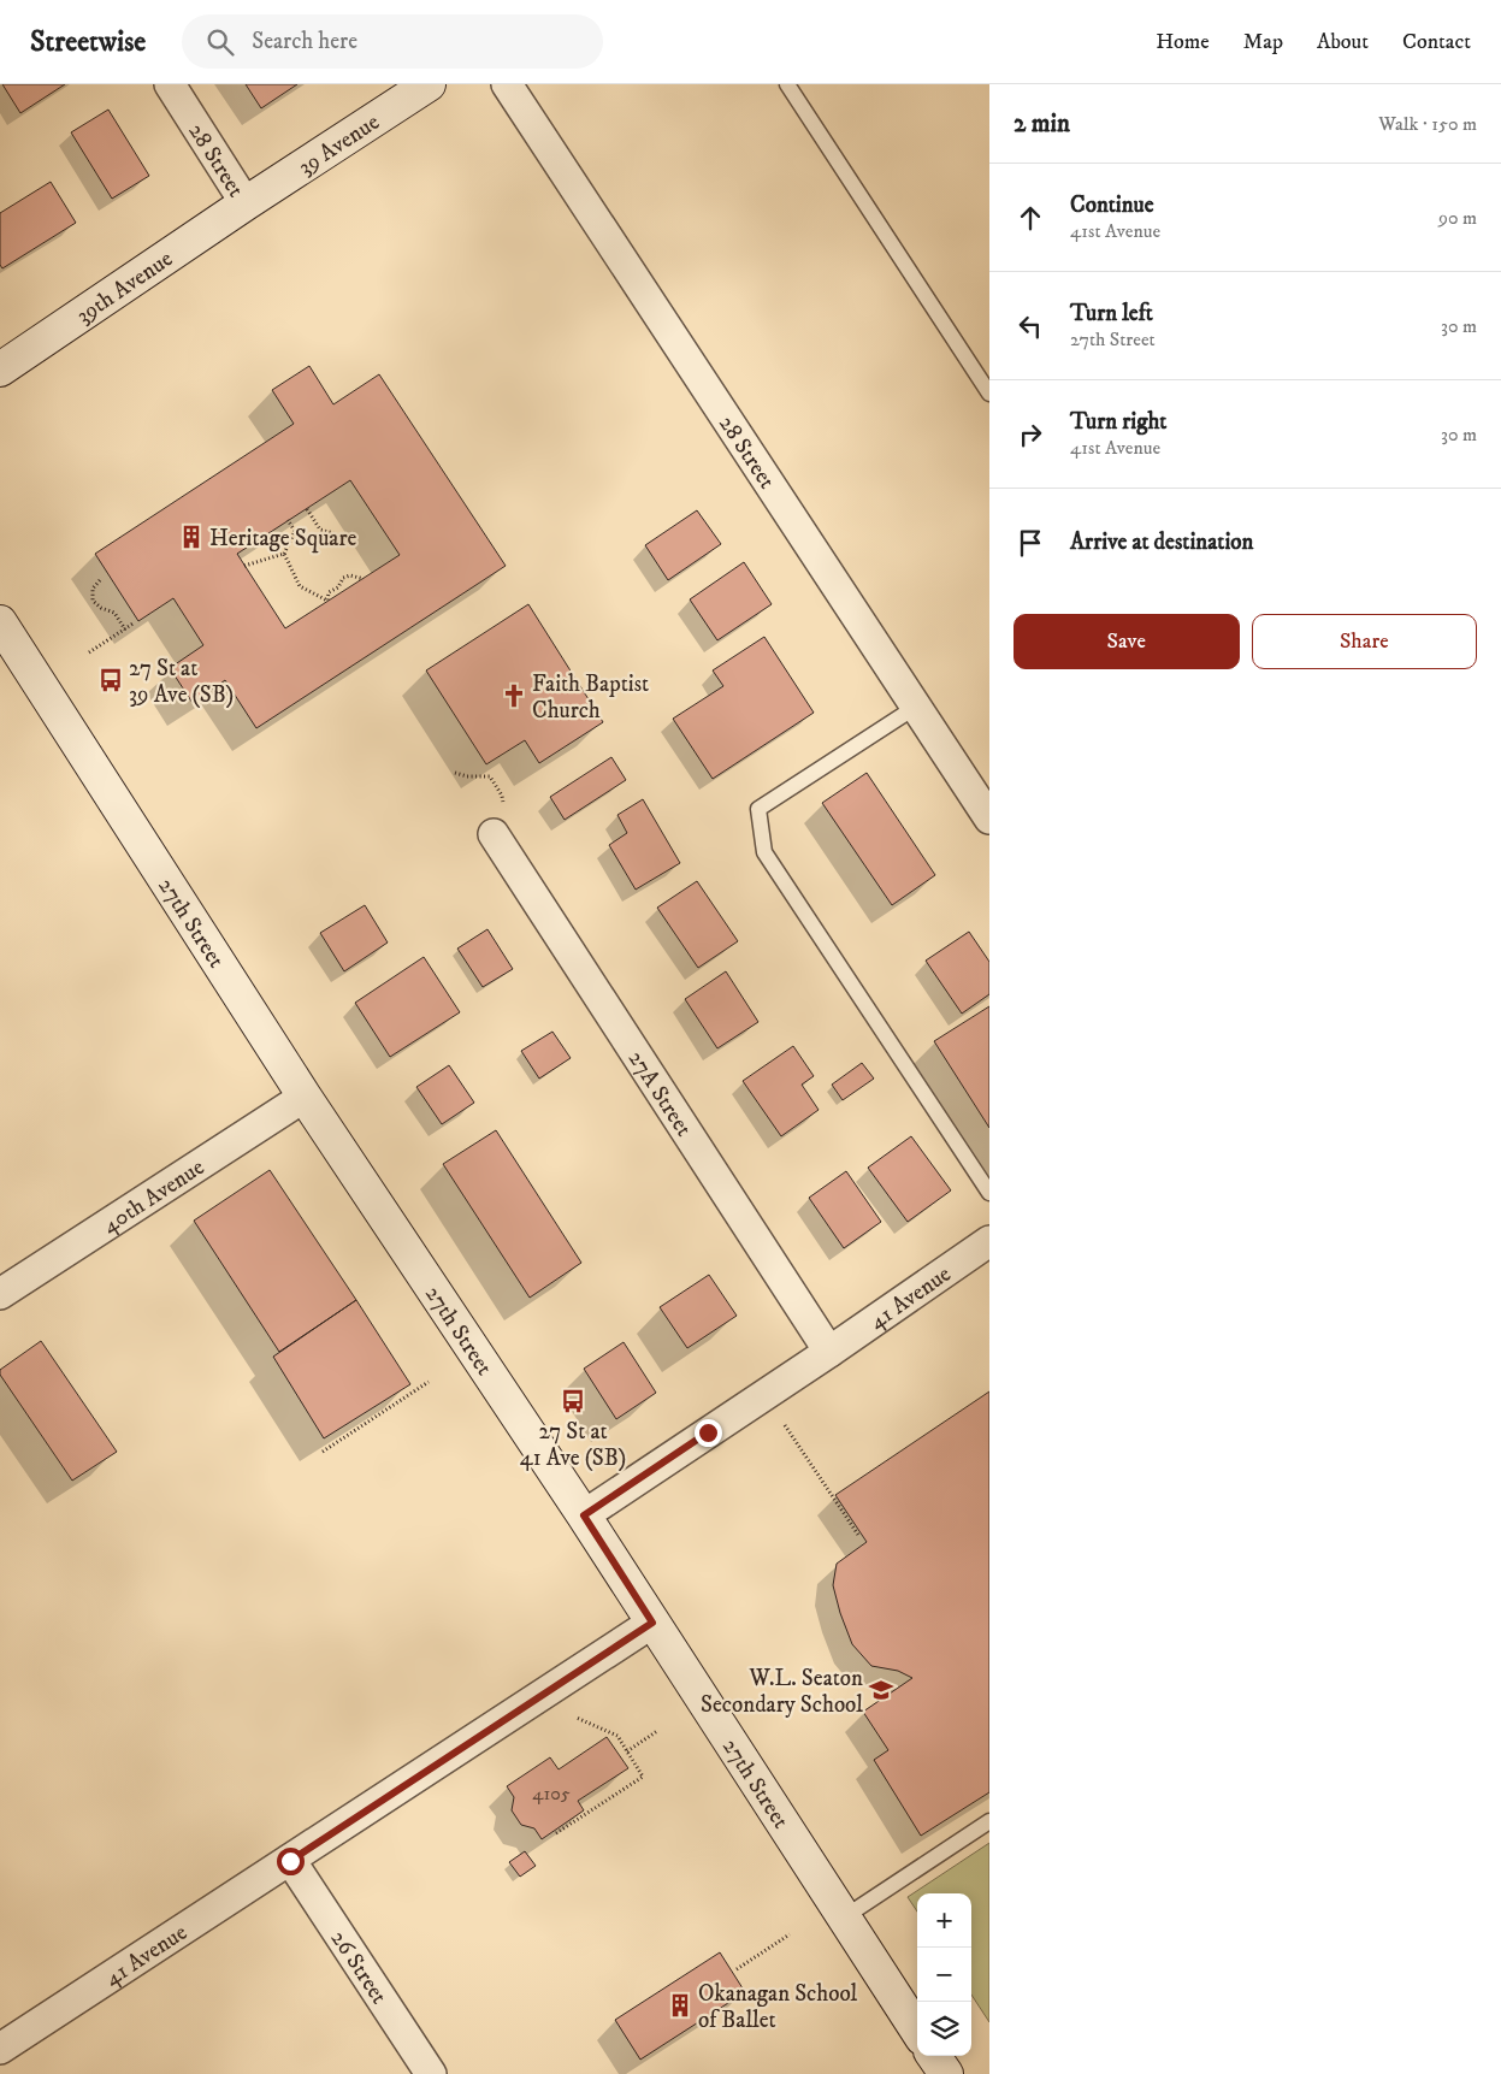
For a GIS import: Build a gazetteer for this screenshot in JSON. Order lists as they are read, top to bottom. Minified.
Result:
{"streets":{"main road":["39 Avenue","39th Avenue","27th Street"],"street":["28 Street","27A Street","40th Avenue","41 Avenue","26 Street"]},"crossings":[["39 Avenue","28 Street"],["39 Avenue","39th Avenue"],["28 Street","39th Avenue"],["27th Street","40th Avenue"],["27th Street","41 Avenue"],["27A Street","41 Avenue"],["41 Avenue","26 Street"]],"places":{"building":["Heritage Square","Okanagan School of Ballet"],"bus stop":["27 St at 39 Ave (SB)","27 St at 41 Ave (SB)"],"church":["Faith Baptist Church"],"school or university":["W.L. Seaton Secondary School"]},"house_numbers":["4105"],"page":{"header":"Streetwise","search":"Search here","nav":["Home","Map","About","Contact"],"heading":["2 min","Walk · 150 m"],"list":[["Continue","41st Avenue","90 m"],["Turn left","27th Street","30 m"],["Turn right","41st Avenue","30 m"],"Arrive at destination"],"buttons":["Save","Share"],"map_buttons":["+","−"]}}
